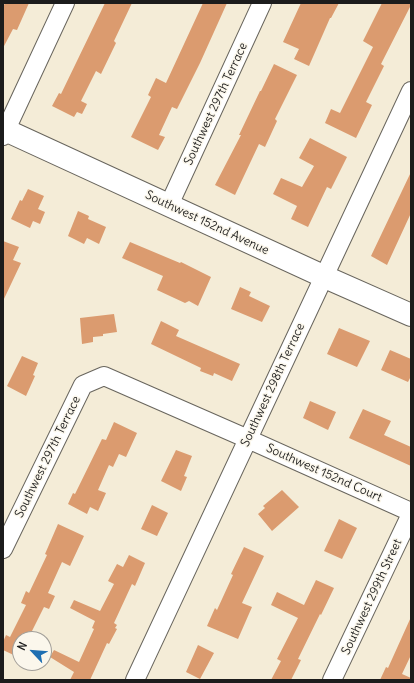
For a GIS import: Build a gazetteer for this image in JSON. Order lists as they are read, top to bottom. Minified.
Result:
{"streets":{"street":["Southwest 297th Terrace","Southwest 152nd Avenue","Southwest 298th Terrace","Southwest 152nd Court","Southwest 299th Street"]},"crossings":[["Southwest 297th Terrace","Southwest 152nd Avenue"],["Southwest 297th Terrace","Southwest 152nd Court"],["Southwest 152nd Avenue","Southwest 298th Terrace"],["Southwest 298th Terrace","Southwest 152nd Court"],["Southwest 152nd Court","Southwest 299th Street"]],"north":"top left"}
